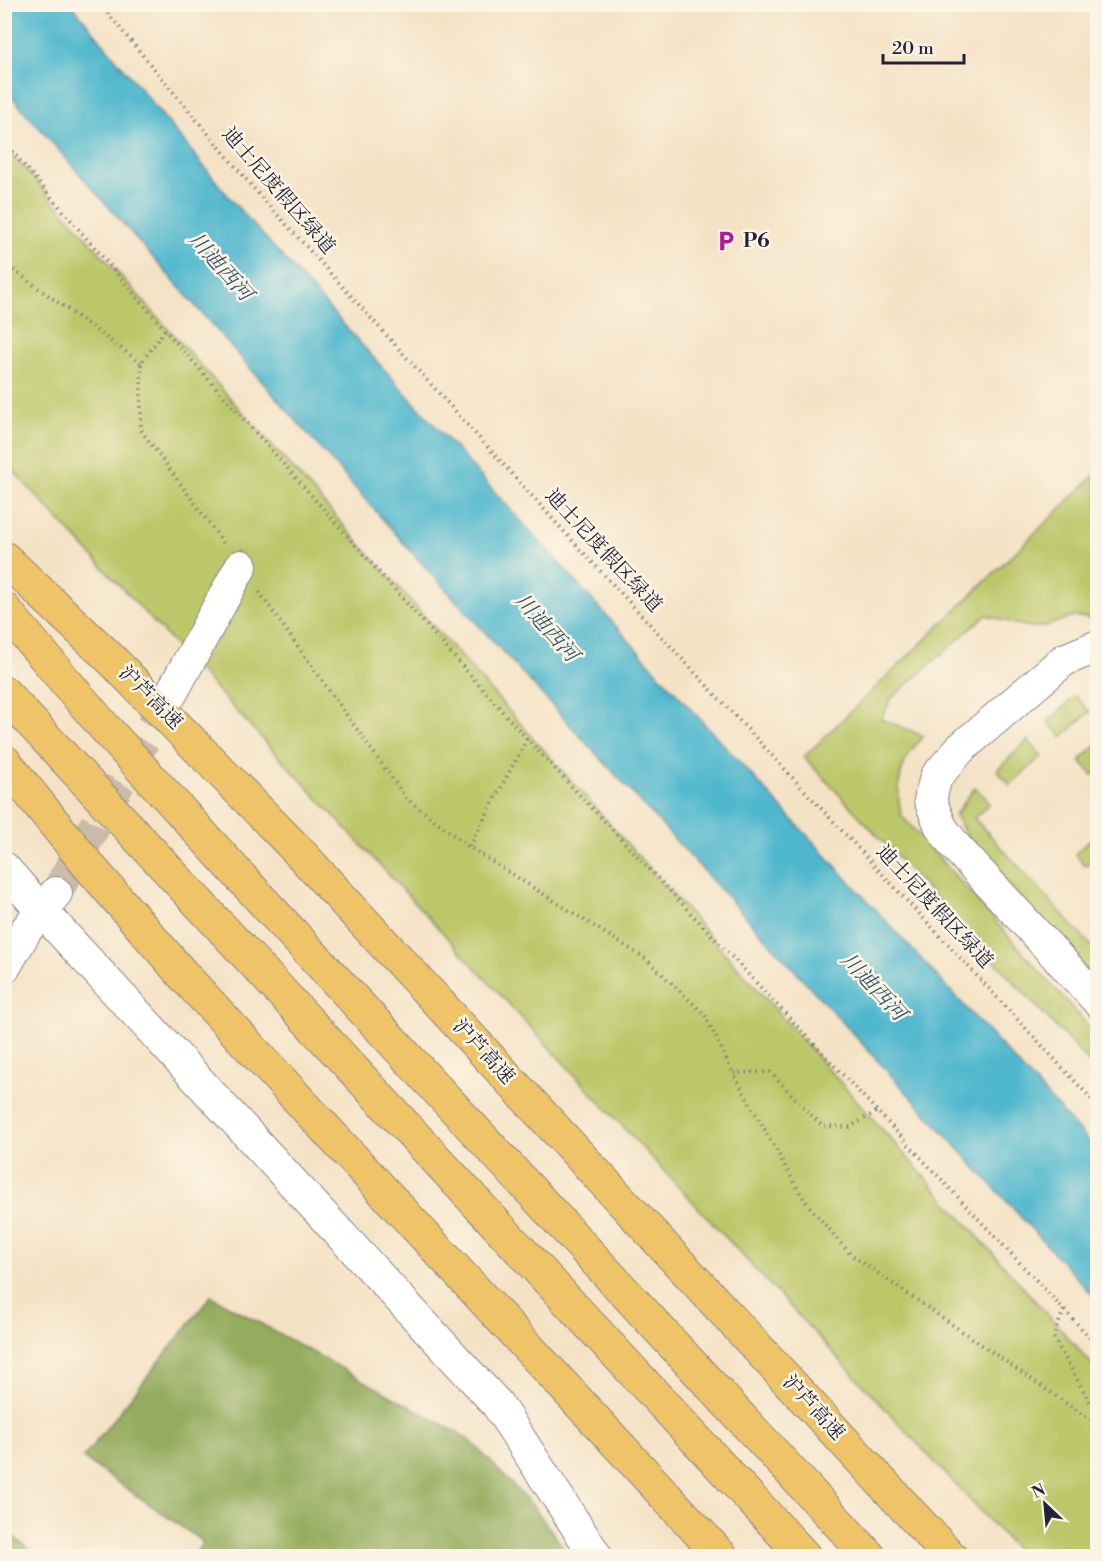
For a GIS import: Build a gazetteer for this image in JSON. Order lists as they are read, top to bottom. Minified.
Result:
{"streets":{"highway":["沪芦高速"],"path":["迪士尼度假区绿道"]},"water":["川迪西河"],"places":{"parking":["P6"]},"scale_bar":"20 m","north":"top left"}
